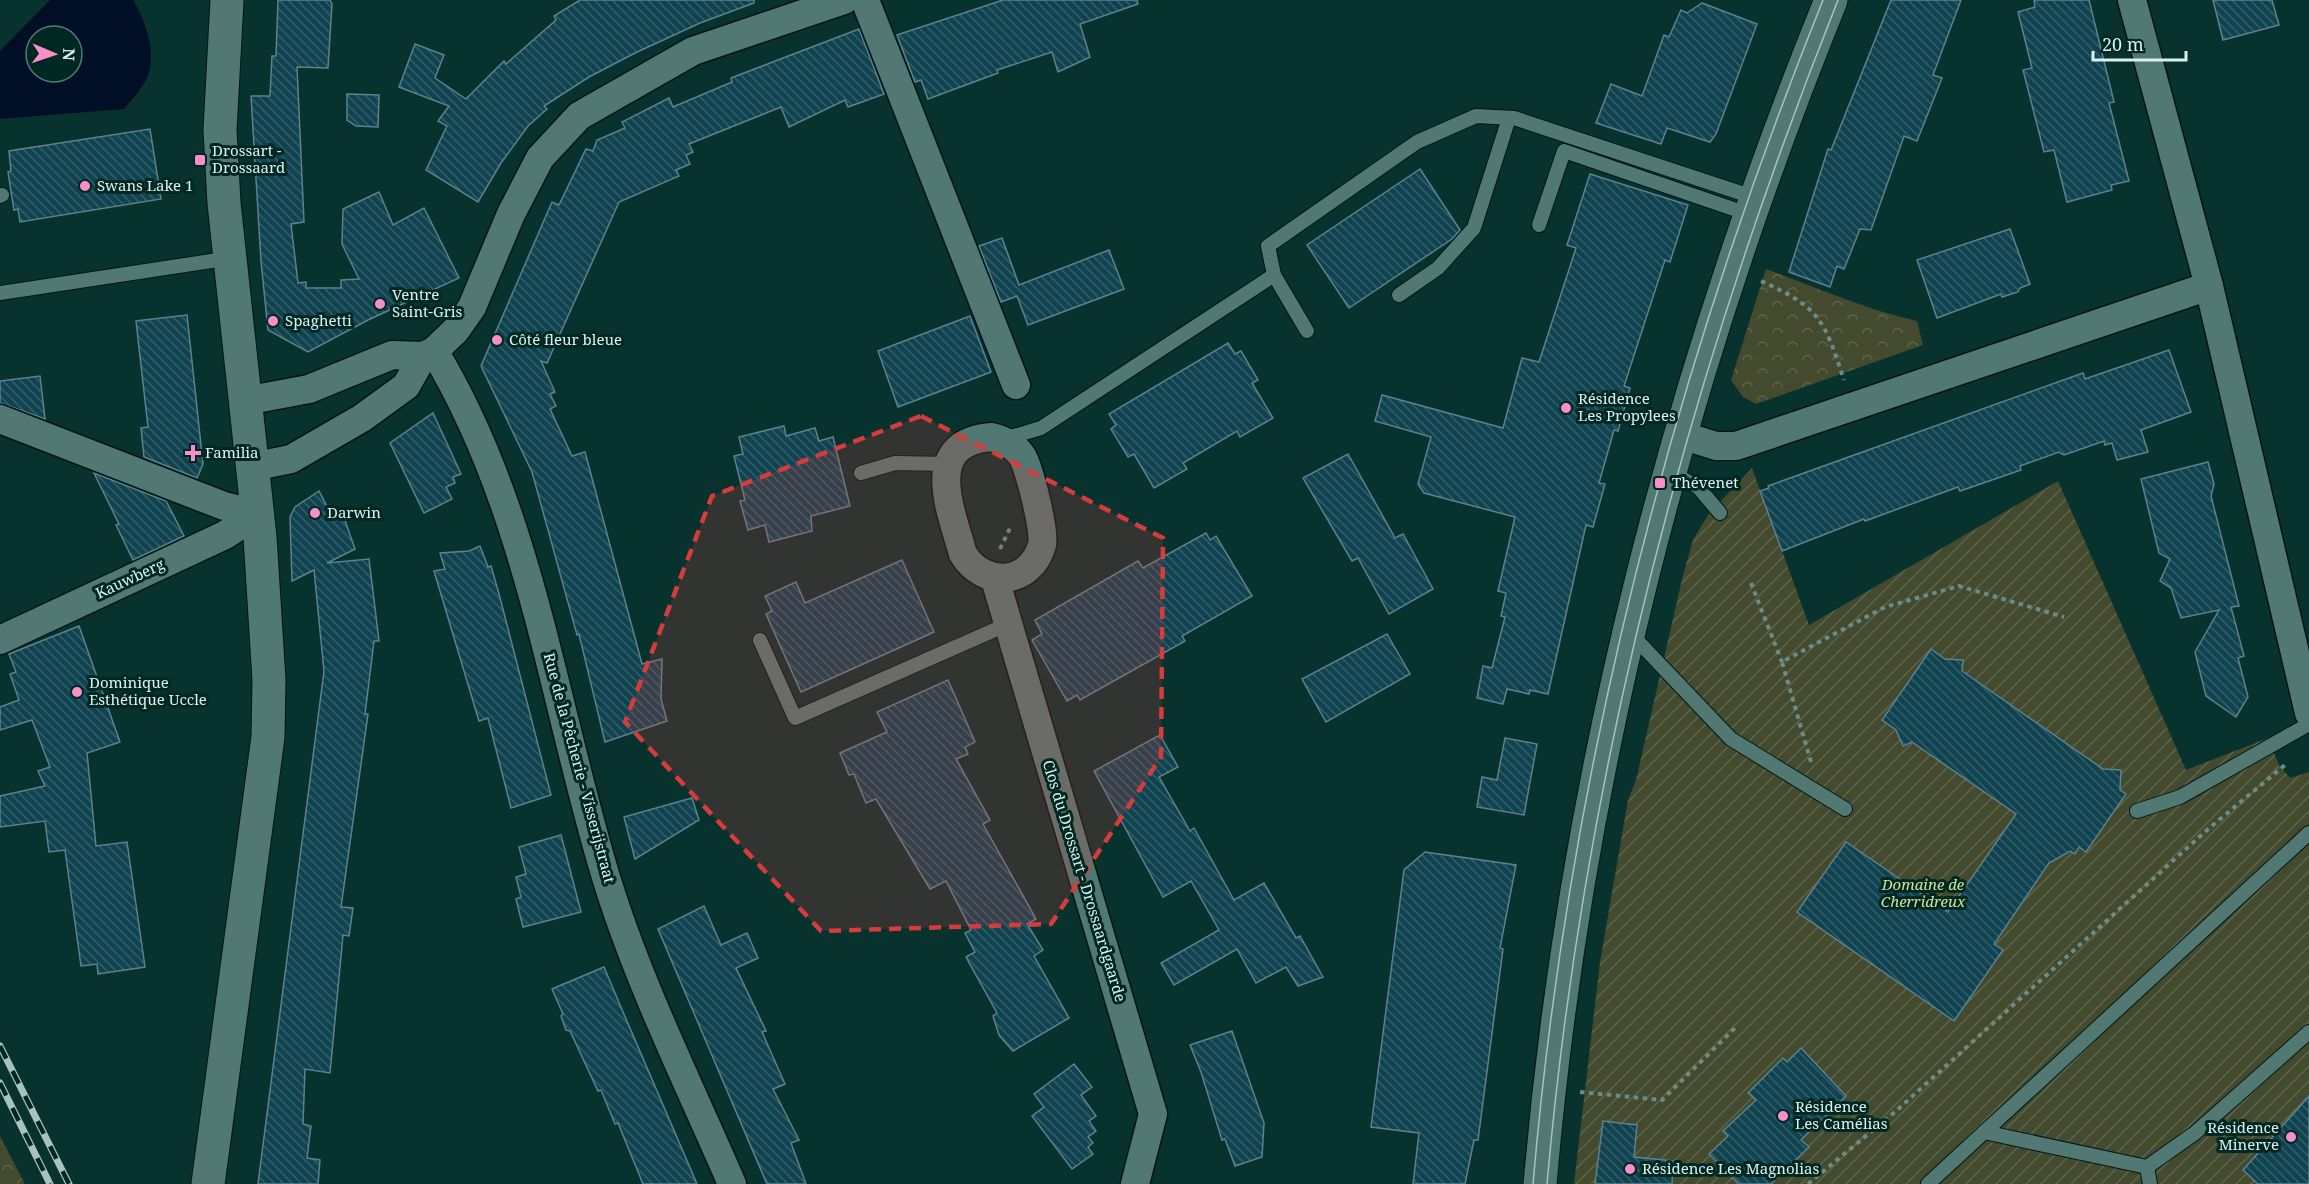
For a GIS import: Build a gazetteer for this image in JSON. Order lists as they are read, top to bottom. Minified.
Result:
{"streets":{"street":["Kauwberg","Rue de la Pêcherie - Visserijstraat","Clos du Drossart - Drossaardgaarde"]},"parks":["Domaine de Cherridreux"],"places":{"transit":["Drossart - Drossaard","Thévenet"],"other":["Swans Lake 1","Ventre Saint-Gris","Spaghetti","Côté fleur bleue","Résidence Les Propylees","Darwin","Dominique Esthétique Uccle","Résidence Les Camélias","Résidence Minerve","Résidence Les Magnolias"],"health":["Familia"]},"scale_bar":"20 m","north":"right"}
